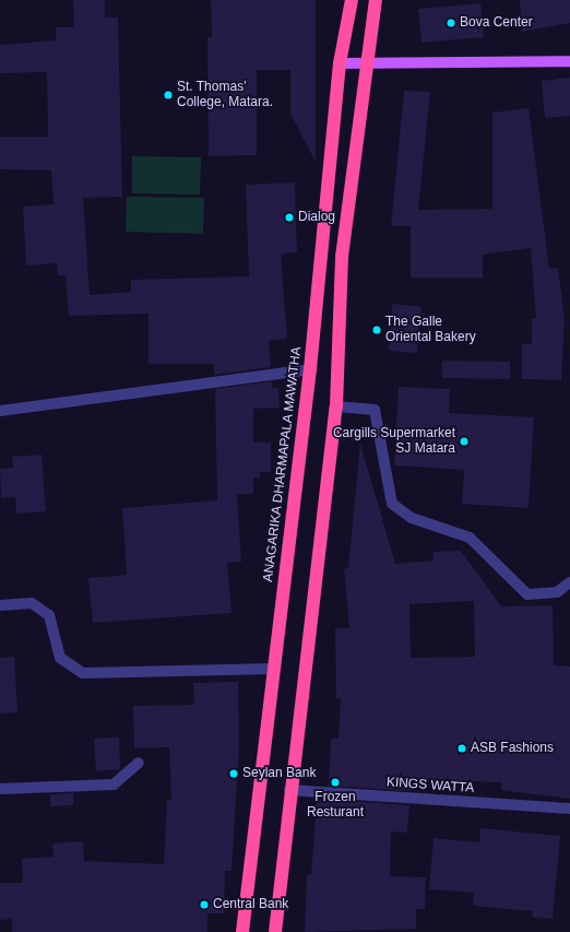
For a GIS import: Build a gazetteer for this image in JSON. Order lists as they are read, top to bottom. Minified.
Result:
{"streets":{"highway":["ANAGARIKA DHARMAPALA MAWATHA"],"street":["KINGS WATTA"]},"places":["Bova Center","St. Thomas' College, Matara.","Dialog","The Galle Oriental Bakery","Cargills Supermarket SJ Matara","ASB Fashions","Seylan Bank","Frozen Resturant","Central Bank"]}
